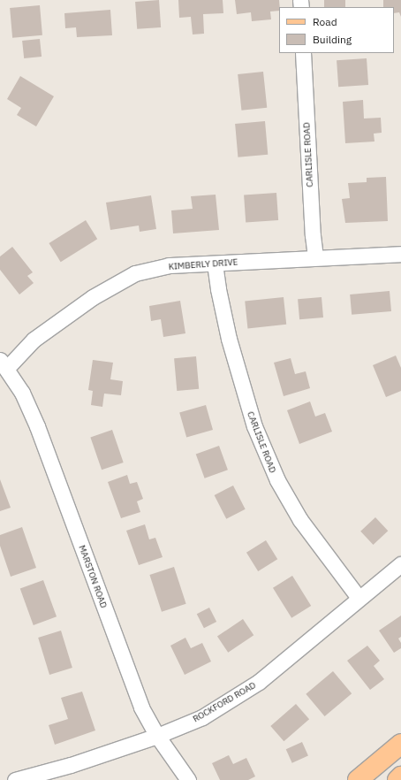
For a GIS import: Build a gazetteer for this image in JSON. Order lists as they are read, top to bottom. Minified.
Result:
{"streets":{"street":["CARLISLE ROAD","KIMBERLY DRIVE","MARSTON ROAD","ROCKFORD ROAD"]},"crossings":[["CARLISLE ROAD","KIMBERLY DRIVE"],["CARLISLE ROAD","ROCKFORD ROAD"],["KIMBERLY DRIVE","MARSTON ROAD"],["MARSTON ROAD","ROCKFORD ROAD"]],"legend":["Road","Building"]}
